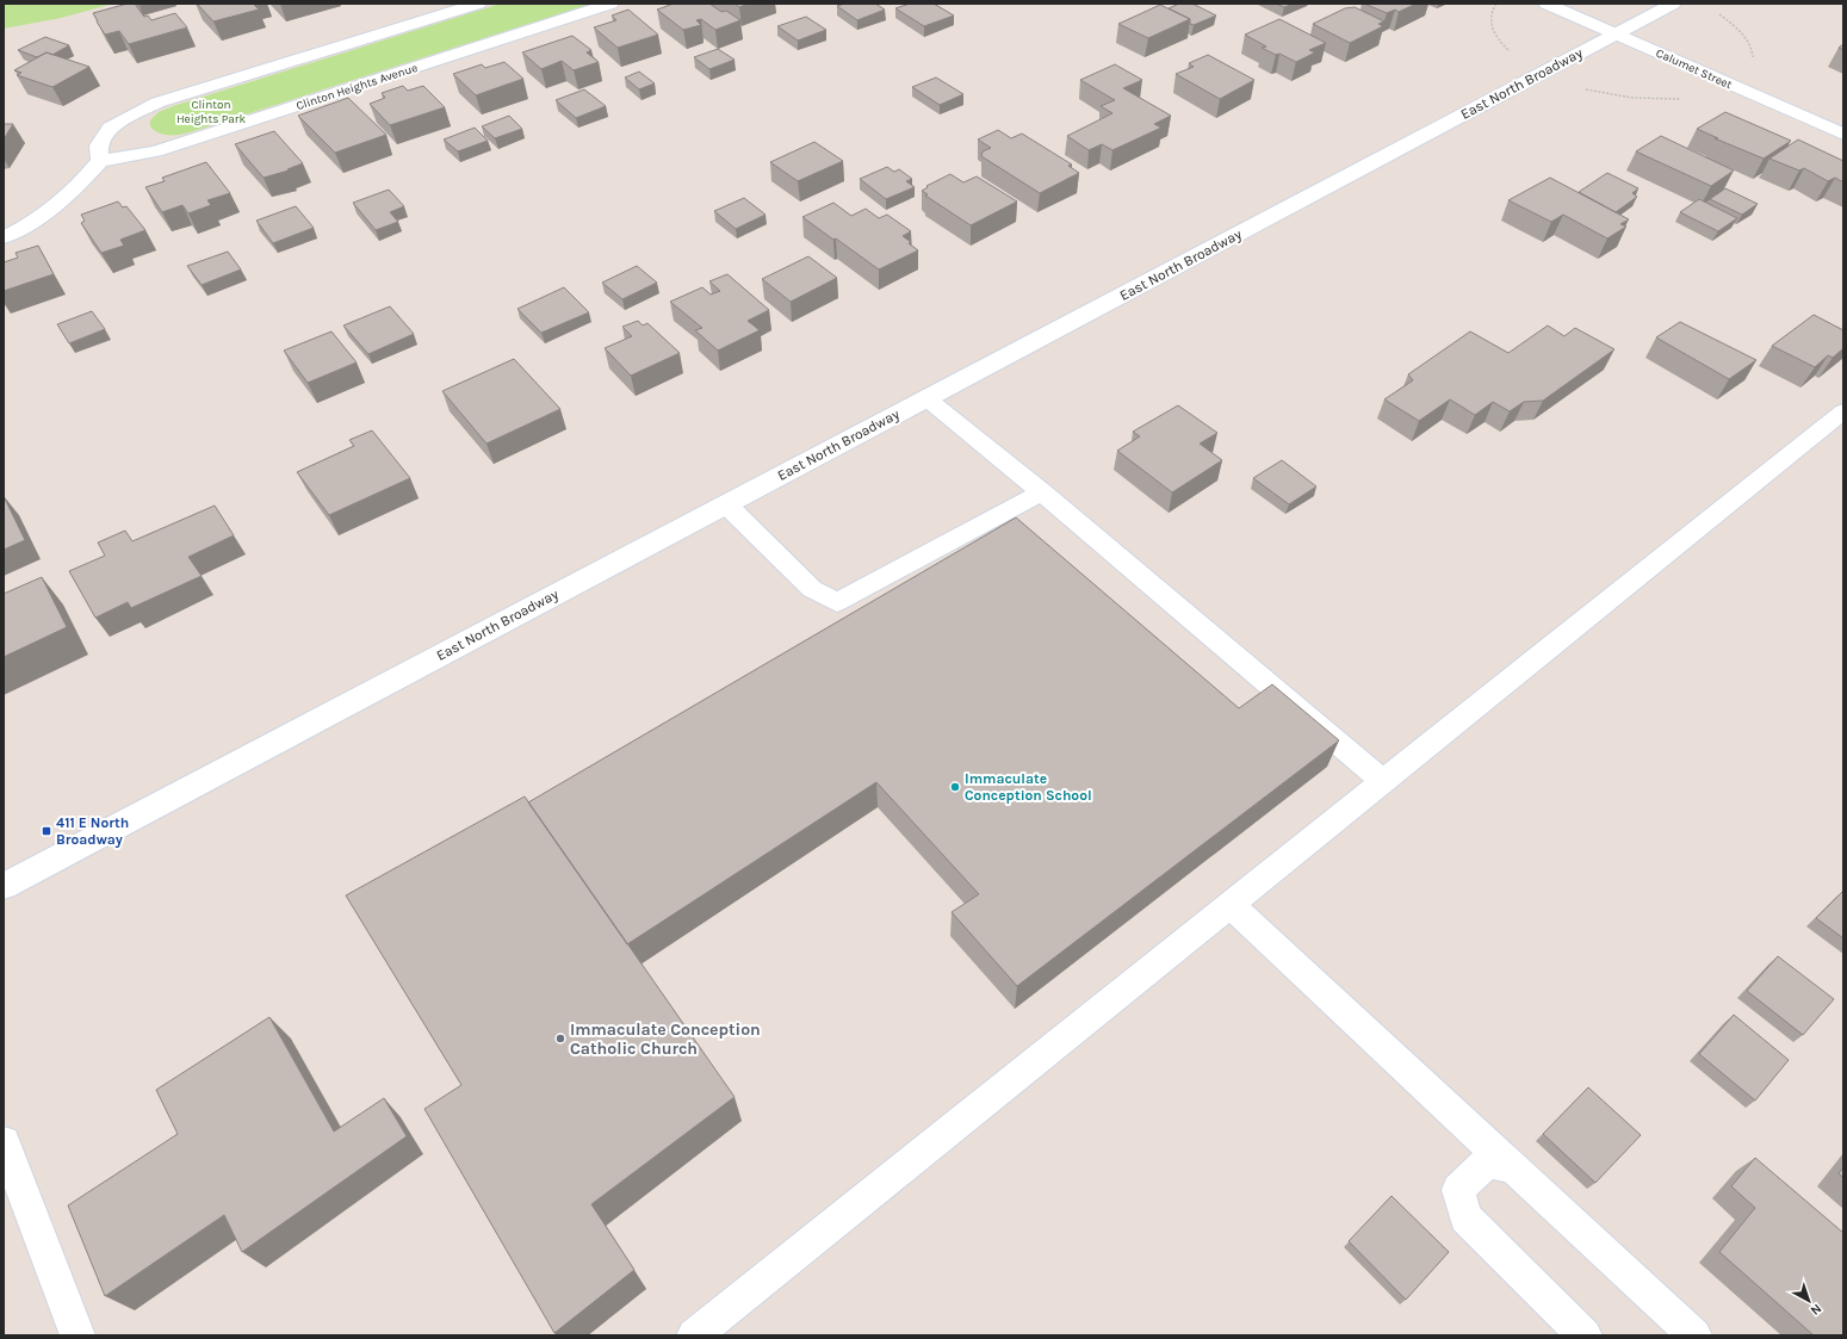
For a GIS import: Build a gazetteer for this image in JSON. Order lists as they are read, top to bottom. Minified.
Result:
{"streets":{"main road":["Calumet Street","East North Broadway","Clinton Heights Avenue"]},"crossings":[["Calumet Street","East North Broadway"]],"parks":["Clinton Heights Park"],"places":{"other":["Immaculate Conception School","Immaculate Conception Catholic Church"],"transit":["411 E North Broadway"]},"north":"bottom right"}
